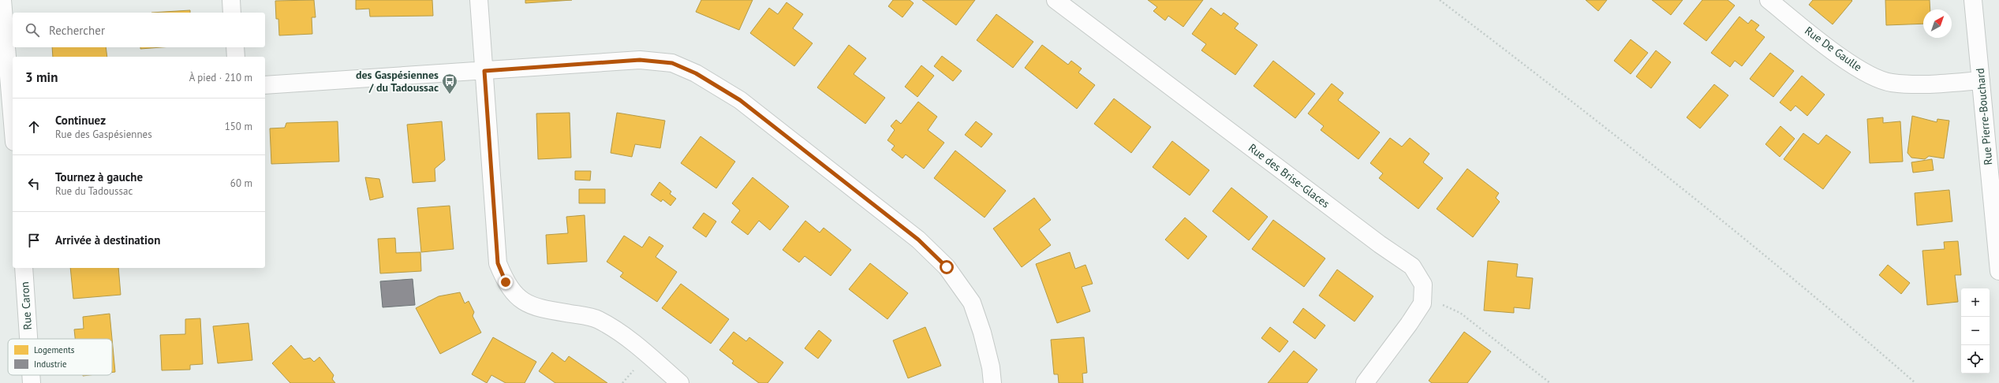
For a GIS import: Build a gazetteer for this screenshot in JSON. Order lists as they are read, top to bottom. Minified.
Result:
{"streets":{"street":["Rue De Gaulle","Rue Pierre-Bouchard","Rue des Brise-Glaces","Rue Caron"]},"crossings":[["Rue De Gaulle","Rue Pierre-Bouchard"]],"places":{"bus stop":["des Gaspésiennes / du Tadoussac"]},"legend":["Logements","Industrie"],"north":"top right","page":{"search":"Rechercher","heading":["3 min","À pied · 210 m"],"list":[["Continuez","Rue des Gaspésiennes","150 m"],["Tournez à gauche","Rue du Tadoussac","60 m"],"Arrivée à destination"],"map_buttons":["+","−"]}}
